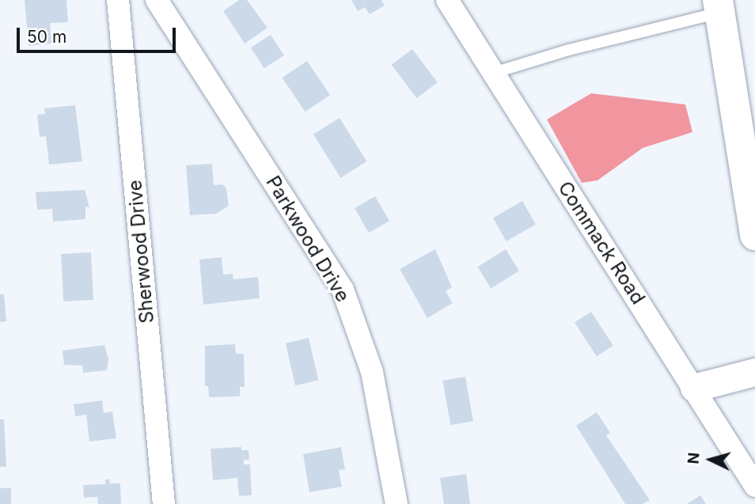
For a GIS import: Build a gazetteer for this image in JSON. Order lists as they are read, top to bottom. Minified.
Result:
{"streets":{"street":["Parkwood Drive","Commack Road","Sherwood Drive"]},"scale_bar":"50 m","north":"left"}
